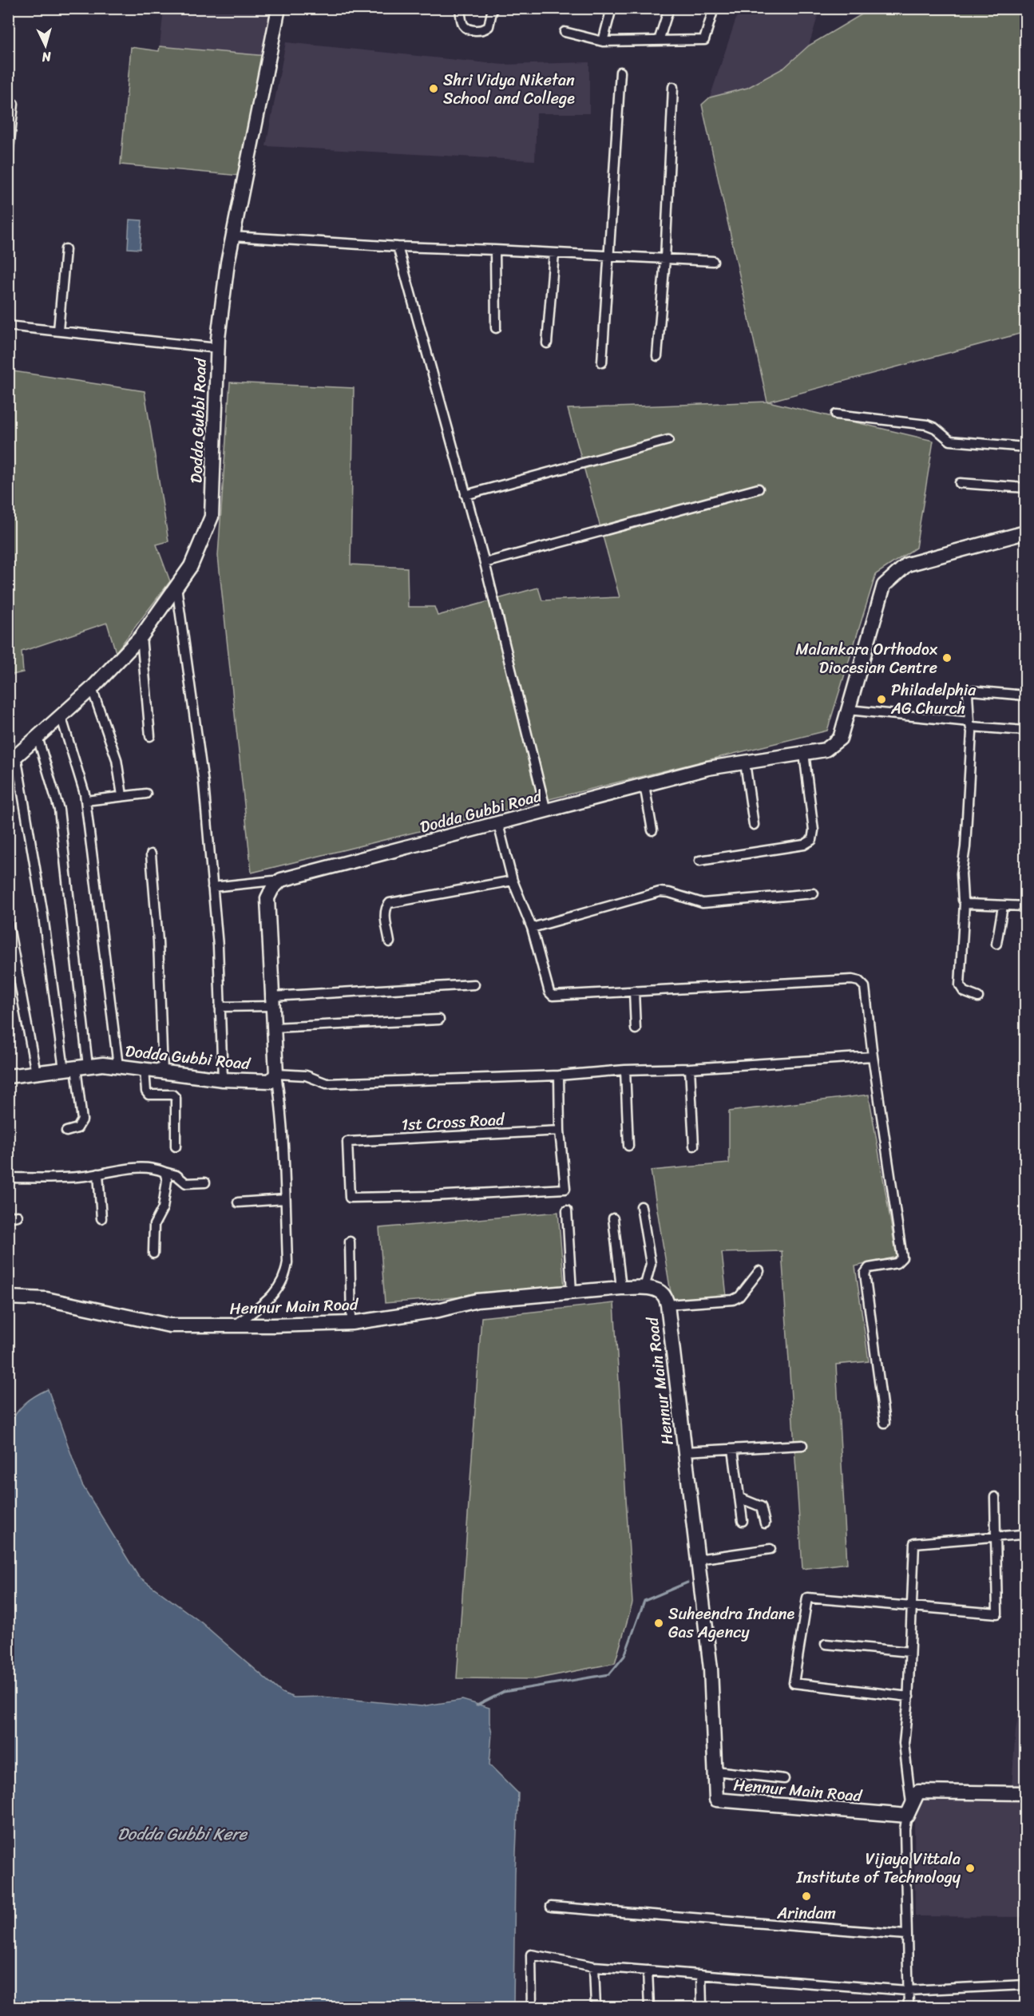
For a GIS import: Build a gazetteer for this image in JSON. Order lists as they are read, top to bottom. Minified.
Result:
{"streets":{"main road":["Dodda Gubbi Road","Hennur Main Road"],"street":["1st Cross Road"]},"water":["Dodda Gubbi Kere"],"places":["Shri Vidya Niketan School and College","Malankara Orthodox Diocesian Centre","Philadelphia AG Church","Suheendra Indane Gas Agency","Vijaya Vittala Institute of Technology","Arindam"],"north":"bottom"}
